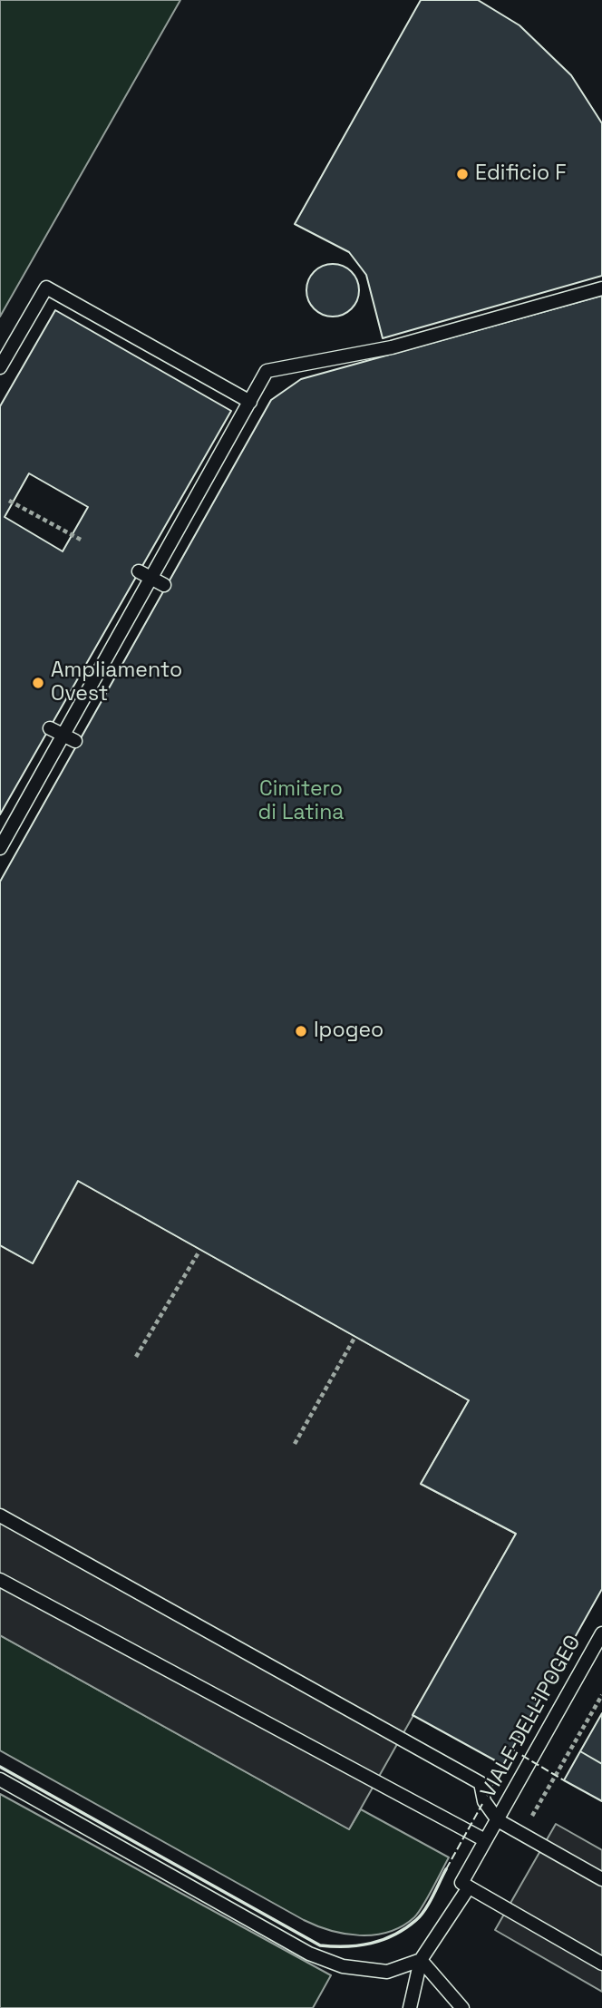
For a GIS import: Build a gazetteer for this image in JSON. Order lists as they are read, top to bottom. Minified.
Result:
{"streets":{"lane":["VIALE DELL'IPOGEO"]},"parks":["Cimitero di Latina"],"places":["Edificio F","Ampliamento Ovest","Ipogeo"]}
